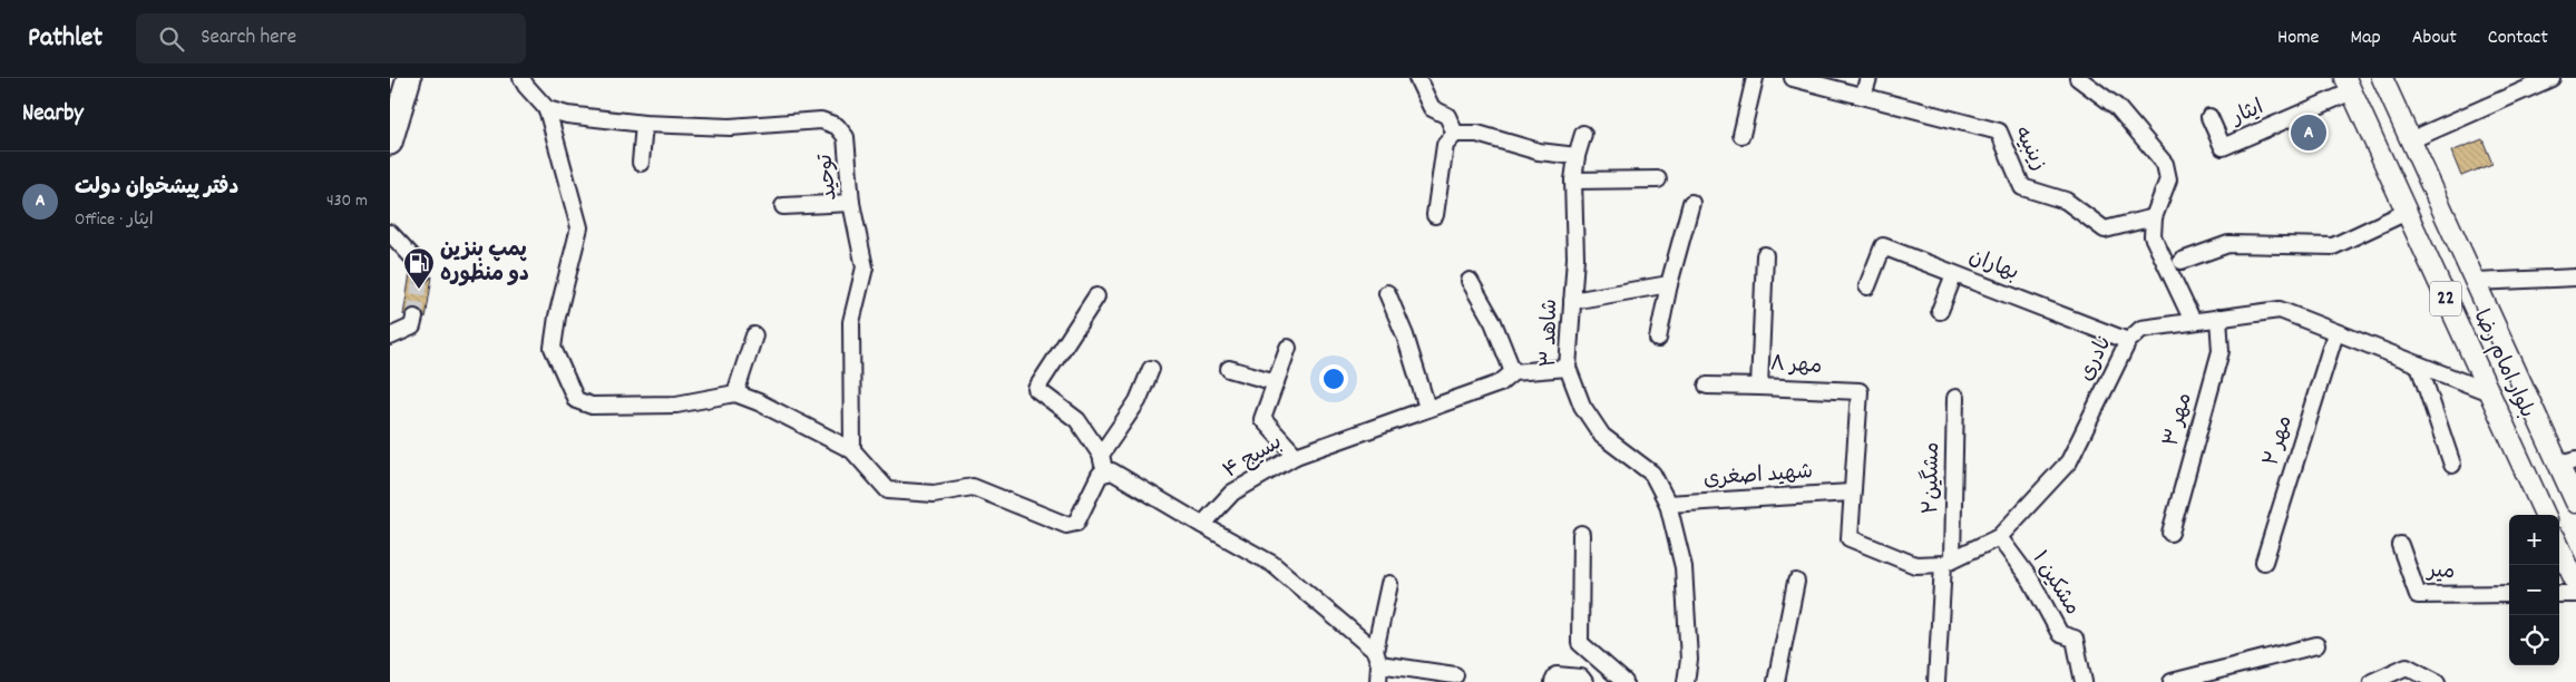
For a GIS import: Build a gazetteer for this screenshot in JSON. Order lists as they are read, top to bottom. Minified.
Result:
{"streets":{"main road":["22","بلوار امام رضا"],"street":["ایثار","زینبیه","توحید","بهاران","شاهد ۳","نادری","مهر ۸","مهر ۳","مهر ۲","بسیج ۴","شهید اصغری","مشگین۲","میر","مشکین ۱"]},"crossings":[["ایثار","بلوار امام رضا"],["بهاران","نادری"],["شاهد ۳","بسیج ۴"],["شاهد ۳","شهید اصغری"],["نادری","بلوار امام رضا"],["نادری","مهر ۸"],["نادری","مهر ۳"],["نادری","مهر ۲"],["نادری","شهید اصغری"],["نادری","مشگین۲"],["نادری","مشکین ۱"],["مهر ۸","شهید اصغری"]],"places":{"fuel station":["پمپ بنزین دو منظوره"]},"page":{"header":"Pathlet","search":"Search here","nav":["Home","Map","About","Contact"],"heading":"Nearby","pins":"A","list":[{"mark":"A","name":"دفتر پیشخوان دولت","note":"Office · ایثار","value":"430 m"}],"map_buttons":["+","−"]}}
